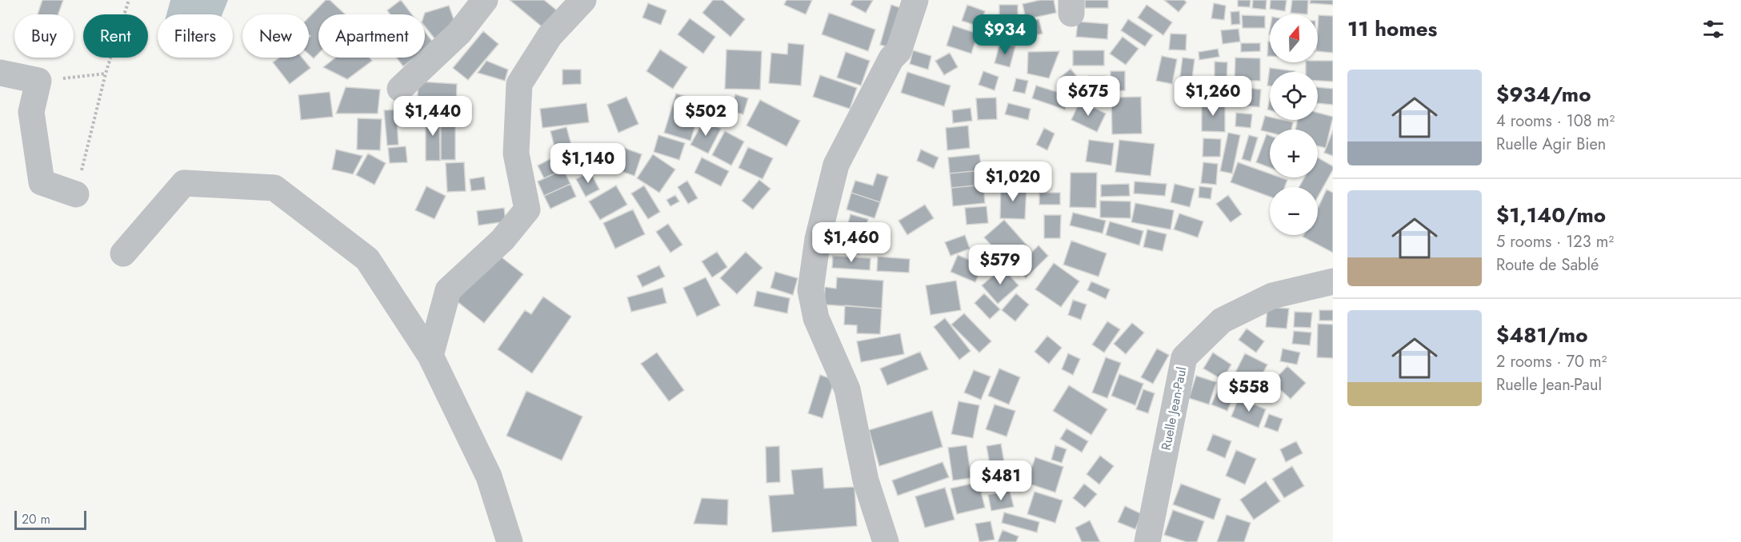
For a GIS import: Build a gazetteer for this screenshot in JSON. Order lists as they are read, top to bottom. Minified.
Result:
{"streets":{"street":["Ruelle Jean-Paul"]},"scale_bar":"20 m","north":"top","page":{"heading":"11 homes","map_buttons":["+","−"],"price":["$934","$675","$1,260","$1,440","$502","$1,140","$1,020","$1,460","$579","$558","$481"],"chip":["Buy","Rent","Filters","New","Apartment"],"list":[{"name":"$934/mo","note":"4 rooms · 108 m² · Ruelle Agir Bien"},{"name":"$1,140/mo","note":"5 rooms · 123 m² · Route de Sablé"},{"name":"$481/mo","note":"2 rooms · 70 m² · Ruelle Jean-Paul"}],"scale":"20 m"}}
